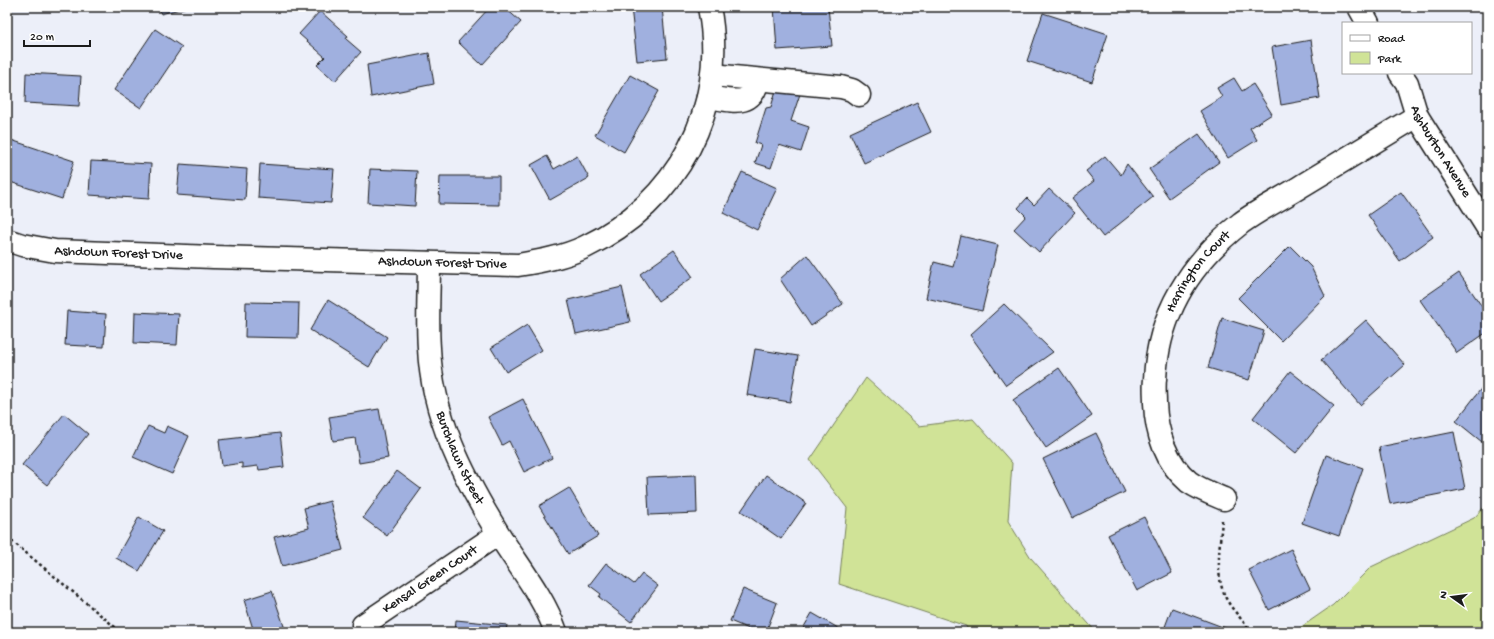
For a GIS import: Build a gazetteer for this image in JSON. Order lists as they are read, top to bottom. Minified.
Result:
{"streets":{"street":["Ashburton Avenue","Ashdown Forest Drive","Harrington Court","Burchlawn Street","Kensal Green Court"]},"crossings":[["Ashburton Avenue","Harrington Court"],["Ashdown Forest Drive","Burchlawn Street"],["Burchlawn Street","Kensal Green Court"]],"legend":["Road","Park"],"scale_bar":"20 m","north":"left"}
